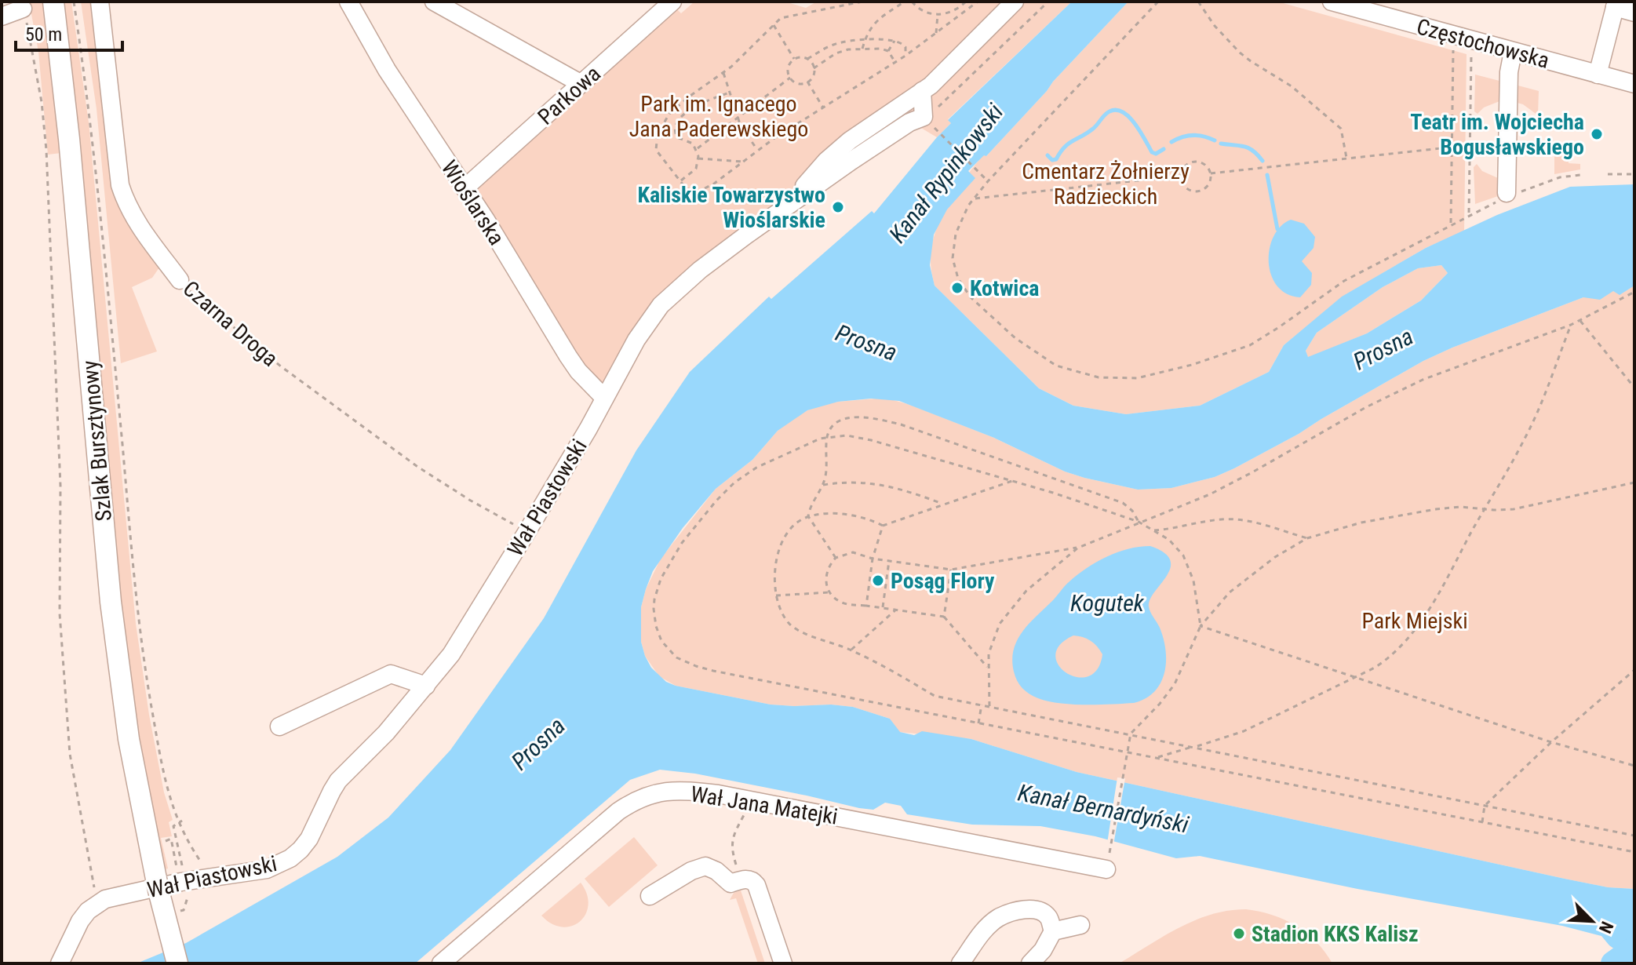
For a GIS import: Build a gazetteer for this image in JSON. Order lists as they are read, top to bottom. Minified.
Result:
{"streets":{"main road":["Szlak Bursztynowy"],"street":["Częstochowska","Parkowa","Wioślarska","Czarna Droga","Wał Piastowski","Wał Jana Matejki"]},"crossings":[["Parkowa","Wioślarska"],["Wioślarska","Wał Piastowski"],["Czarna Droga","Wał Piastowski"]],"water":["Kanał Rypinkowski","Prosna","Kogutek","Kanał Bernardyński"],"parks":["Park im. Ignacego Jana Paderewskiego","Cmentarz Żołnierzy Radzieckich","Park Miejski"],"places":["Teatr im. Wojciecha Bogusławskiego","Kaliskie Towarzystwo Wioślarskie","Kotwica","Posąg Flory","Stadion KKS Kalisz"],"scale_bar":"50 m","north":"bottom right"}
